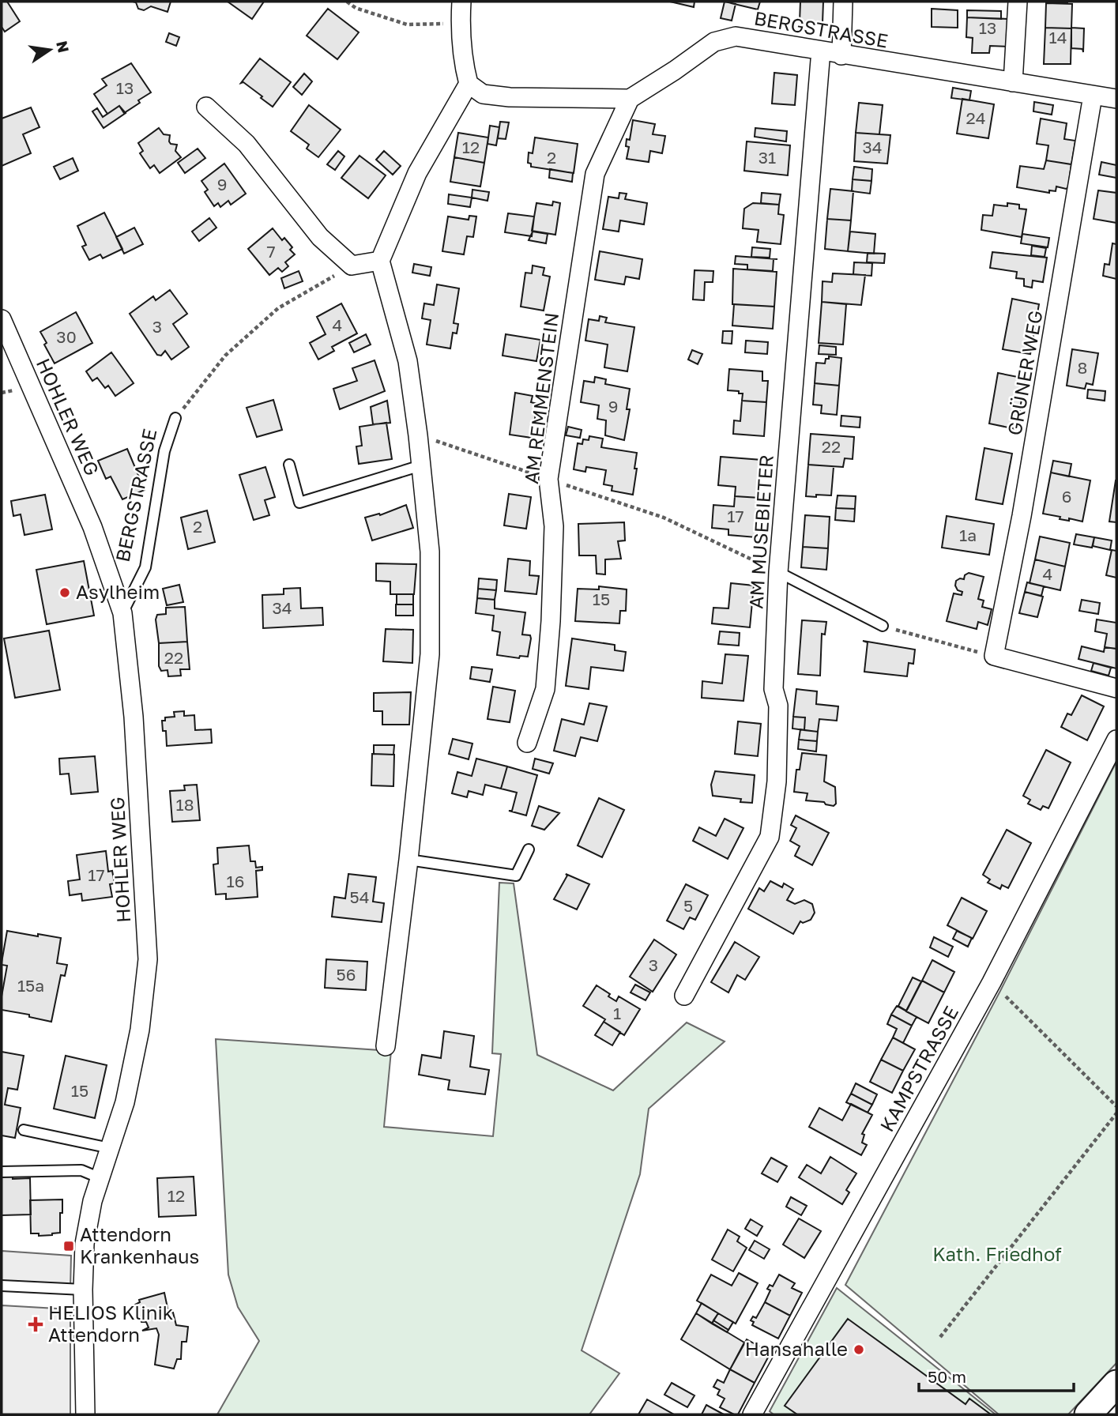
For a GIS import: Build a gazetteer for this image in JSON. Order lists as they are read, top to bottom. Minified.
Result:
{"streets":{"street":["BERGSTRASSE","GRÜNER WEG","AM REMMENSTEIN","HOHLER WEG","AM MUSEBIETER","KAMPSTRASSE"]},"crossings":[["BERGSTRASSE","GRÜNER WEG"],["BERGSTRASSE","AM REMMENSTEIN"],["BERGSTRASSE","HOHLER WEG"],["BERGSTRASSE","AM MUSEBIETER"]],"parks":["Kath. Friedhof"],"places":{"other":["Asylheim","Hansahalle"],"transit":["Attendorn Krankenhaus"],"health":["HELIOS Klinik Attendorn"]},"house_numbers":["13","14","13","24","12","34","2","31","9","7","4","3","30","8","9","22","6","17","2","1a","4","15","34","22","18","17","16","54","5","3","56","15a","1","15","12"],"scale_bar":"50 m","north":"right"}
